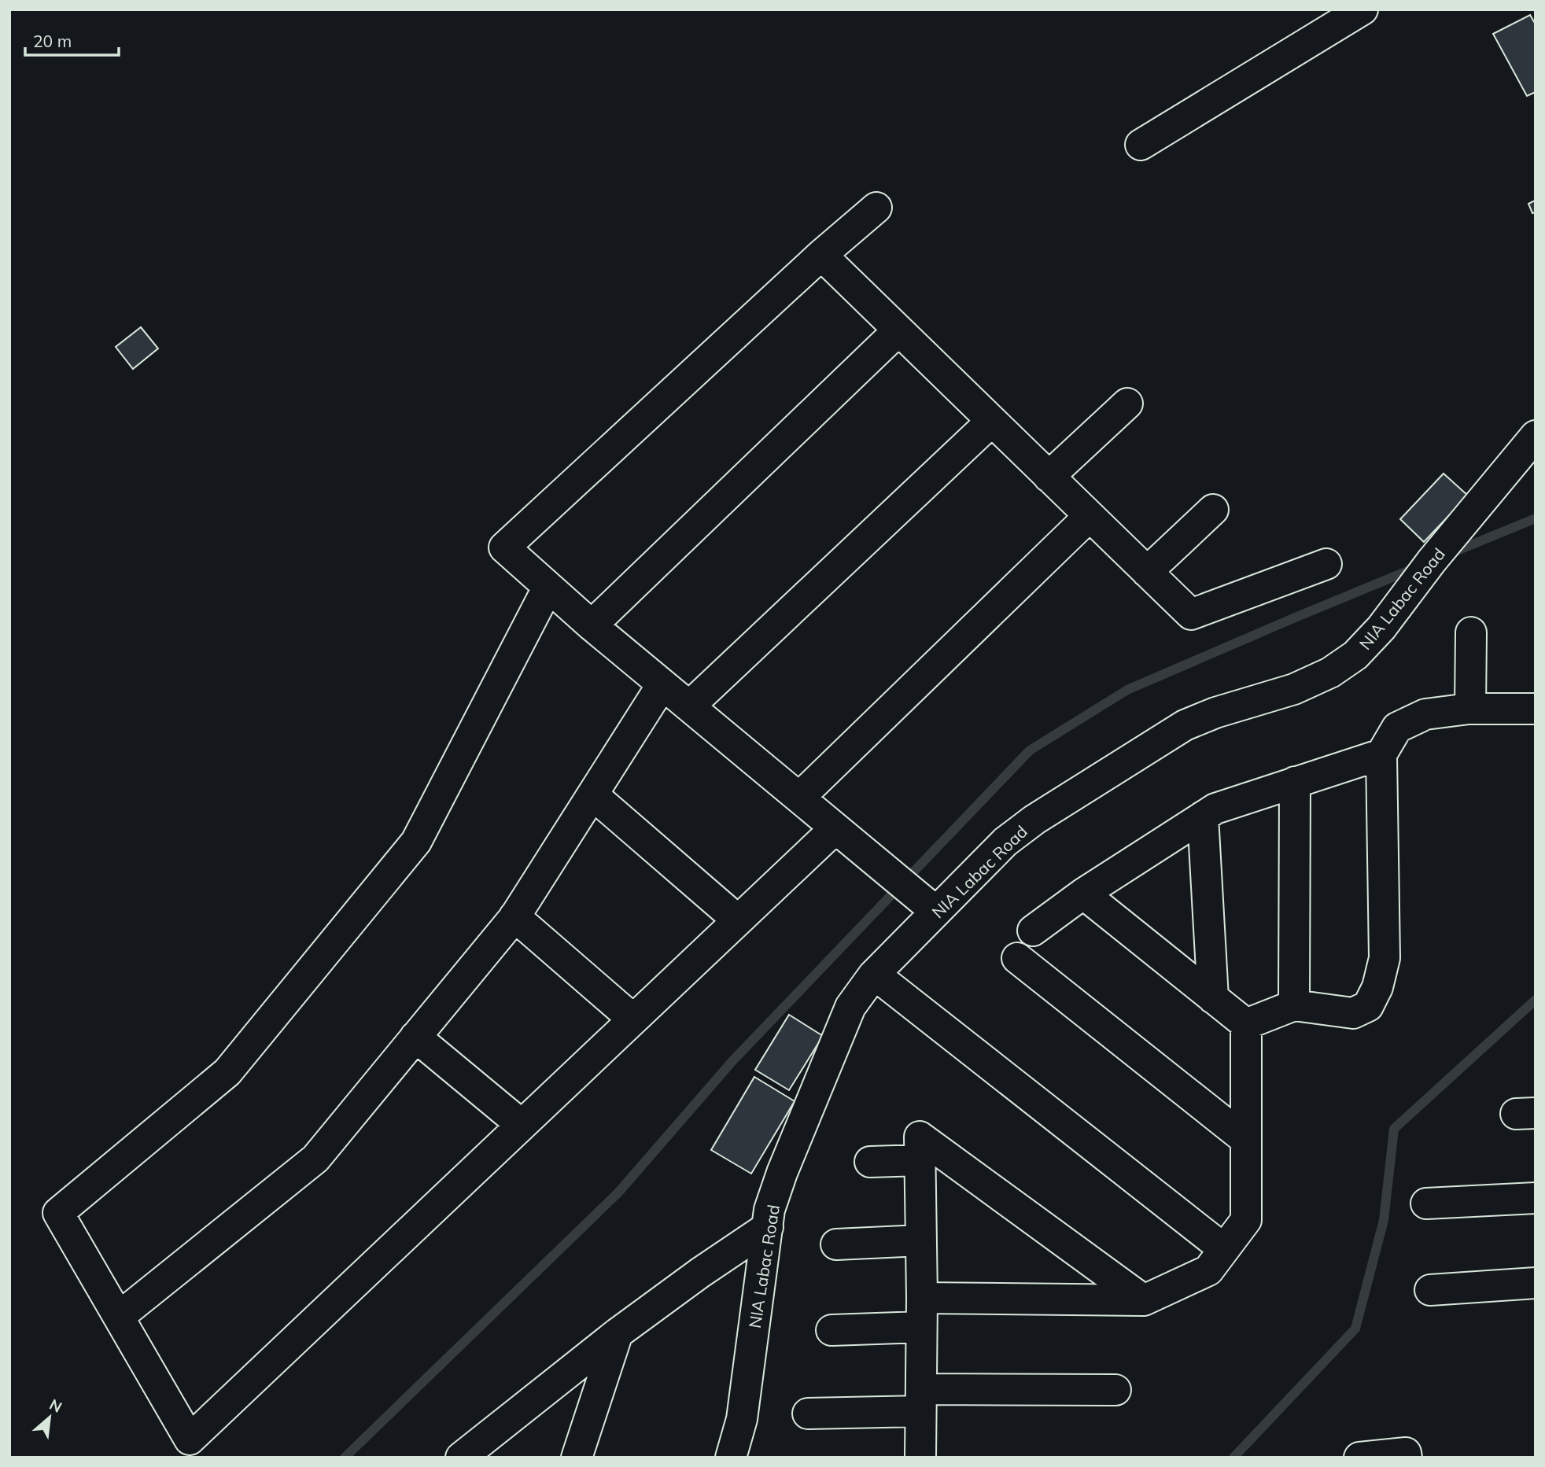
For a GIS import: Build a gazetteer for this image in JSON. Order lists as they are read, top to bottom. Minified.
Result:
{"streets":{"street":["NIA Labac Road"]},"scale_bar":"20 m","north":"top right"}
